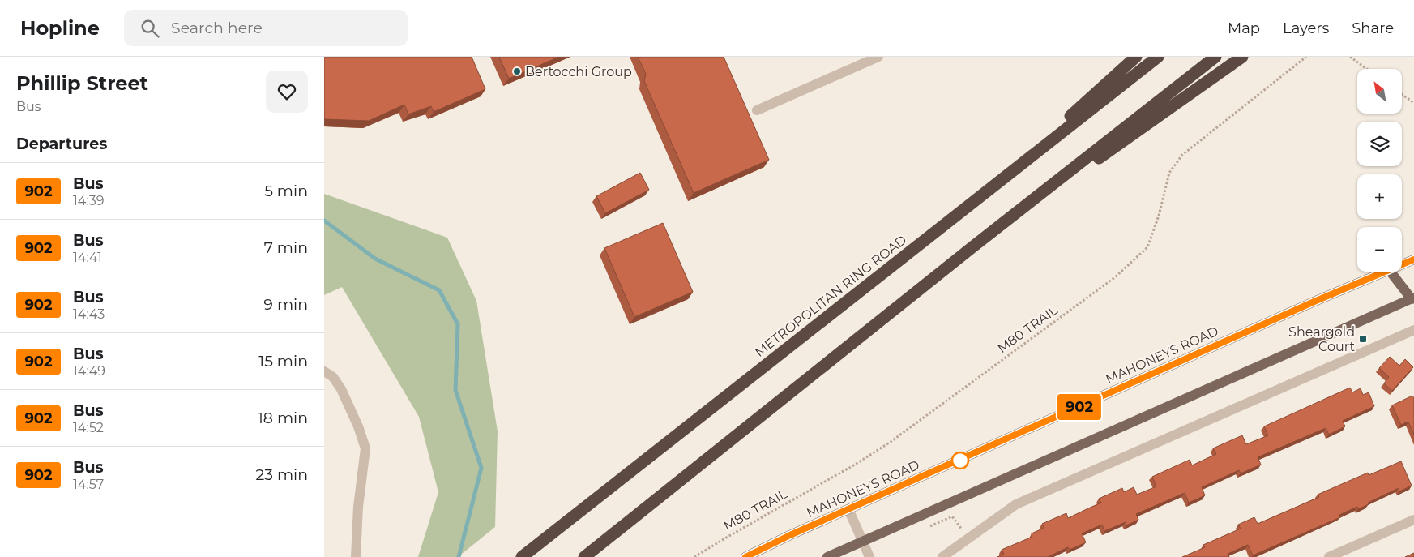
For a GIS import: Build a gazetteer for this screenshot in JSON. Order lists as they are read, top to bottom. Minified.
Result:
{"streets":{"highway":["METROPOLITAN RING ROAD"],"main road":["MAHONEYS ROAD"],"path":["M80 TRAIL"]},"places":{"other":["Bertocchi Group"],"transit":["Sheargold Court"]},"lines":["bus line 902"],"north":"top left","page":{"header":"Hopline","search":"Search here","nav":["Map","Layers","Share"],"heading":[["Phillip Street","Bus"],"Departures"],"on_map":"902","map_buttons":["+","−"],"list":[{"mark":"902","name":"Bus","note":"14:39","value":"5 min"},{"mark":"902","name":"Bus","note":"14:41","value":"7 min"},{"mark":"902","name":"Bus","note":"14:43","value":"9 min"},{"mark":"902","name":"Bus","note":"14:49","value":"15 min"},{"mark":"902","name":"Bus","note":"14:52","value":"18 min"},{"mark":"902","name":"Bus","note":"14:57","value":"23 min"}]}}
